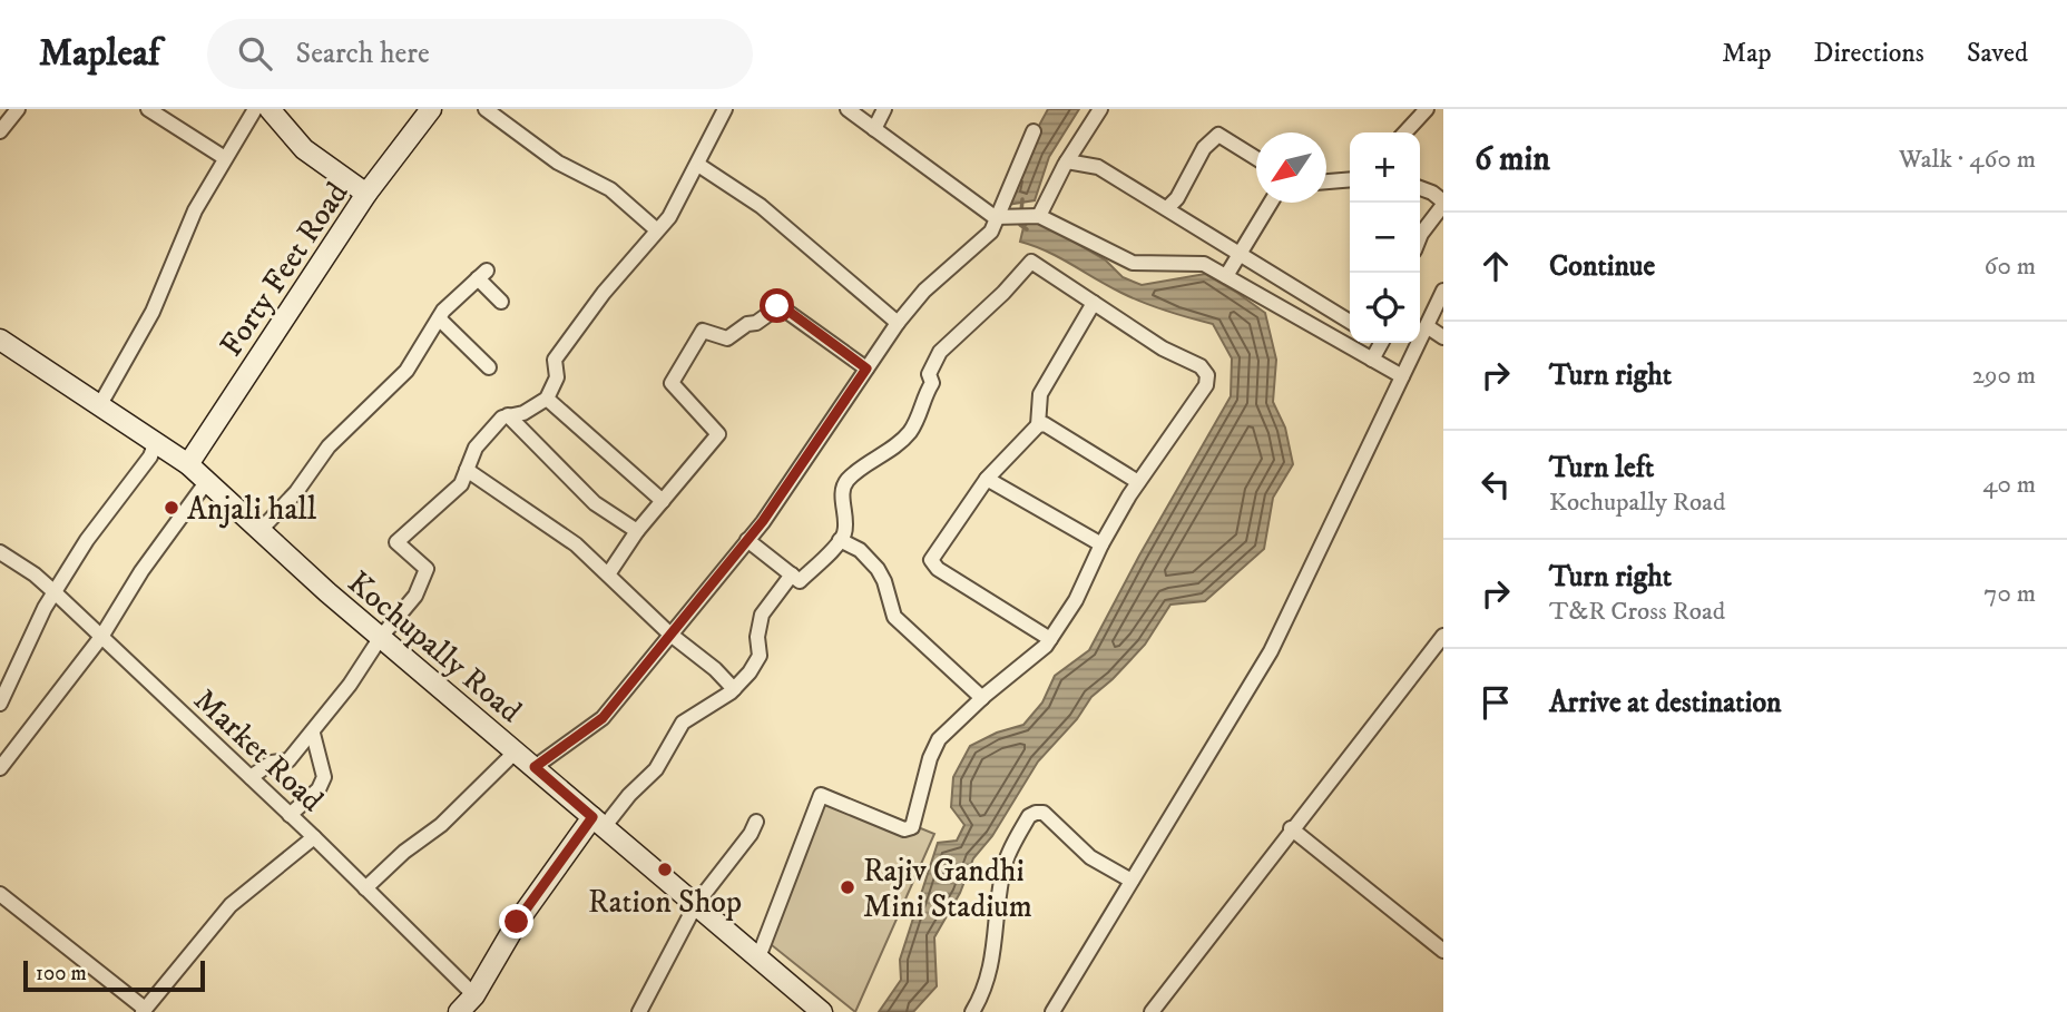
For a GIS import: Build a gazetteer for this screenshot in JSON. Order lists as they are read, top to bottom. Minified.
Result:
{"streets":{"main road":["Forty Feet Road","Kochupally Road"],"street":["Market Road"]},"crossings":[["Forty Feet Road","Kochupally Road"]],"places":["Anjali hall","Ration Shop","Rajiv Gandhi Mini Stadium"],"scale_bar":"100 m","north":"bottom left","page":{"header":"Mapleaf","search":"Search here","nav":["Map","Directions","Saved"],"heading":["6 min","Walk · 460 m"],"map_buttons":["+","−"],"list":[["Continue","60 m"],["Turn right","290 m"],["Turn left","Kochupally Road","40 m"],["Turn right","T&R Cross Road","70 m"],"Arrive at destination"],"scale":"100 m"}}
